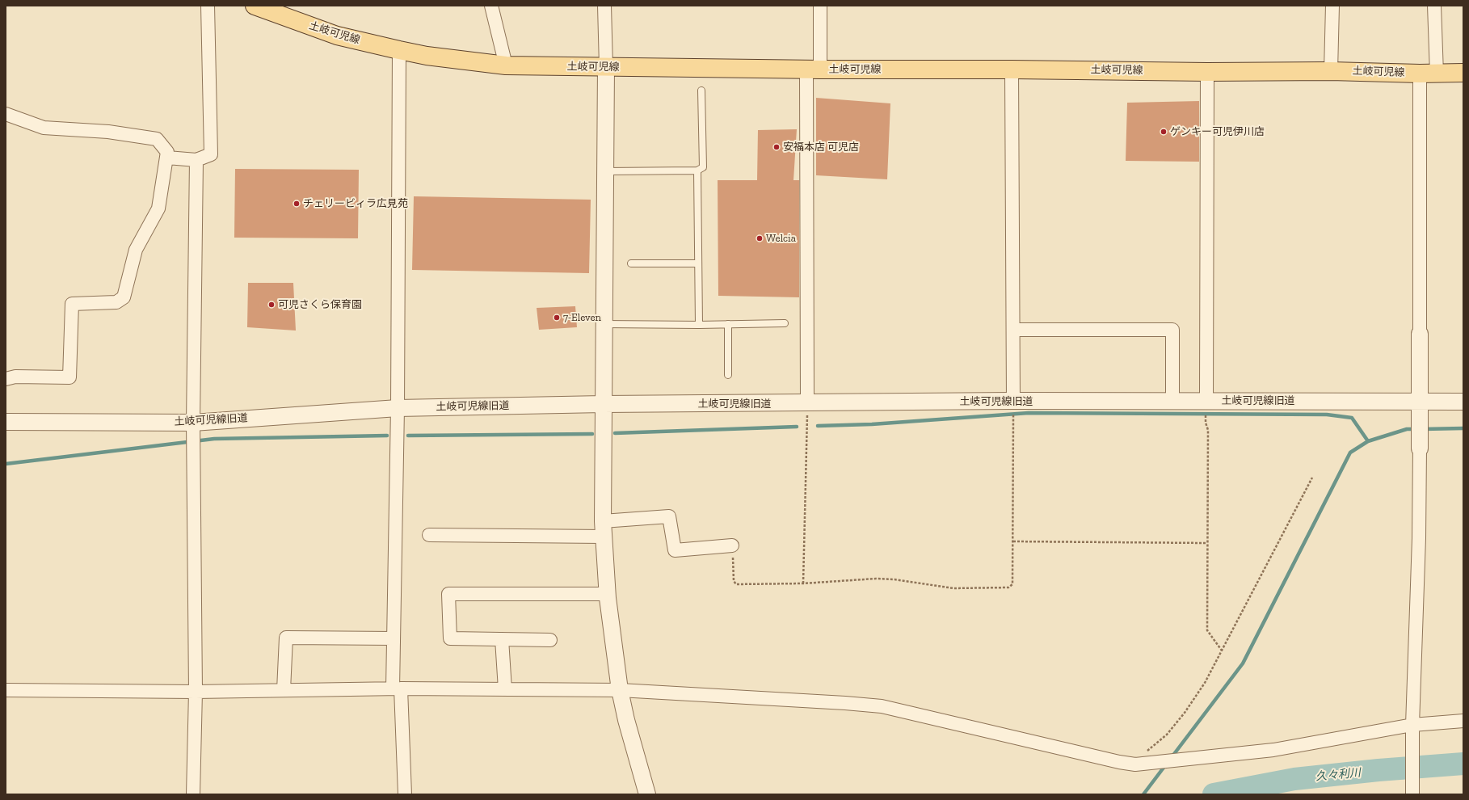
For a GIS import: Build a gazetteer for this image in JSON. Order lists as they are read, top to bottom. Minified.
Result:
{"streets":{"main road":["土岐可児線"],"street":["土岐可児線旧道"]},"water":["久々利川"],"places":["ゲンキー可児伊川店","安福本店 可児店","チェリービィラ広見苑","Welcia","可児さくら保育園","7-Eleven"]}
